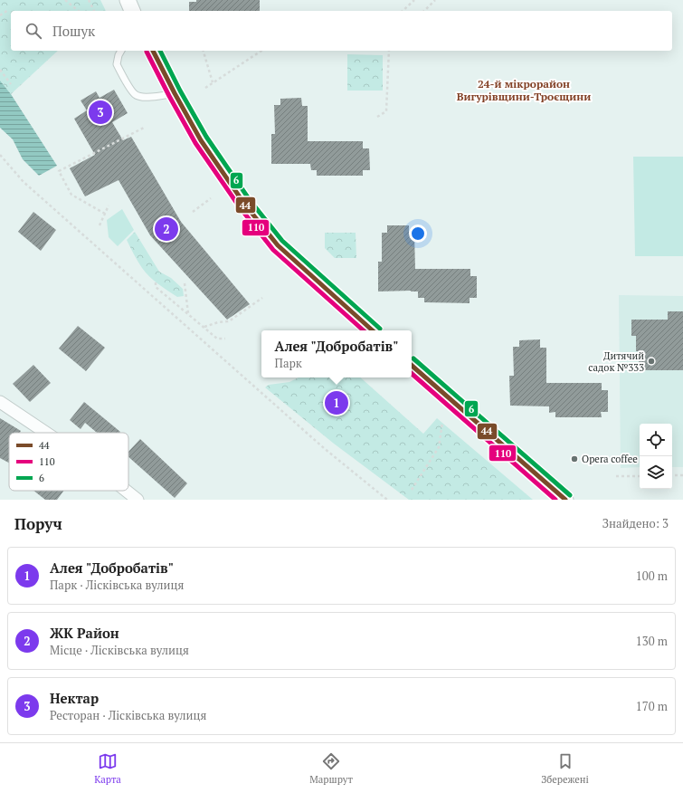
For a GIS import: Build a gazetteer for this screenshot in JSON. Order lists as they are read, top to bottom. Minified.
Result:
{"districts":["24-й мікрорайон Вигурівщини-Троєщини"],"places":["Дитячий садок №333","Opera coffee"],"lines":["transit line 44","transit line 6","transit line 110"],"legend":["44","110","6"],"page":{"search":"Пошук","pins":["3","2","1"],"popup":["Алея \"Добробатів\"","Парк"],"heading":["Поруч","Знайдено: 3"],"list":[{"mark":"1","name":"Алея \"Добробатів\"","note":"Парк · Лісківська вулиця","value":"100 m"},{"mark":"2","name":"ЖК Район","note":"Місце · Лісківська вулиця","value":"130 m"},{"mark":"3","name":"Нектар","note":"Ресторан · Лісківська вулиця","value":"170 m"}],"nav":["Карта","Маршрут","Збережені"]}}
